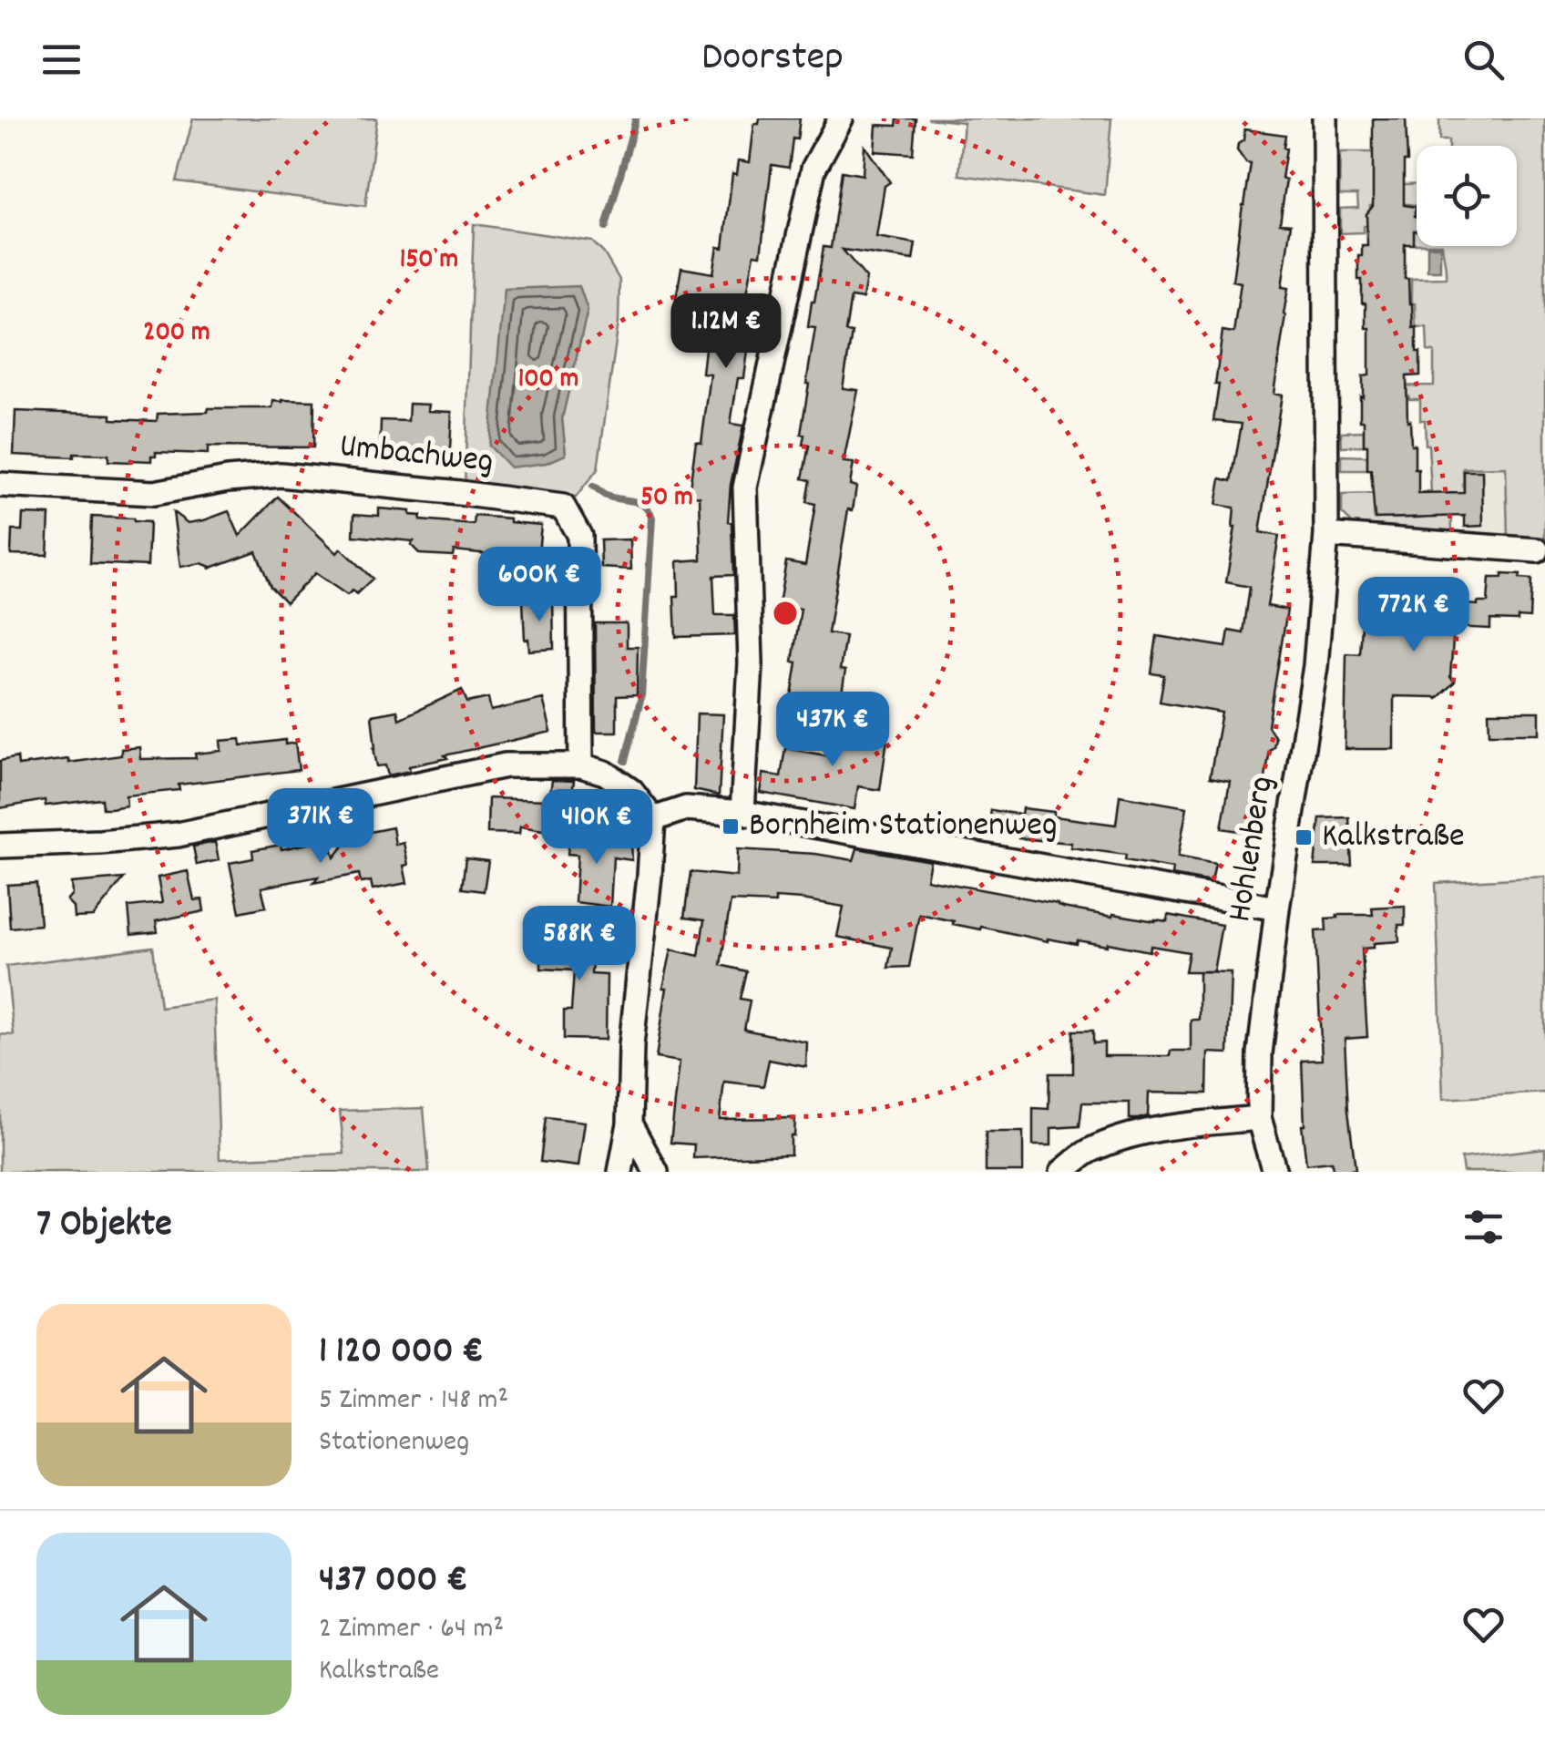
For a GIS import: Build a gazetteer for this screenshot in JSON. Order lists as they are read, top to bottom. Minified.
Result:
{"streets":{"street":["Umbachweg","Hohlenberg"]},"places":{"transit":["Bornheim Stationenweg","Kalkstraße"]},"page":{"header":"Doorstep","price":["1.12M €","600K €","772K €","437K €","371K €","410K €","588K €"],"heading":"7 Objekte","list":[{"name":"1 120 000 €","note":"5 Zimmer · 148 m² · Stationenweg"},{"name":"437 000 €","note":"2 Zimmer · 64 m² · Kalkstraße"}]},"rings":["150 m","200 m","100 m","50 m"]}
